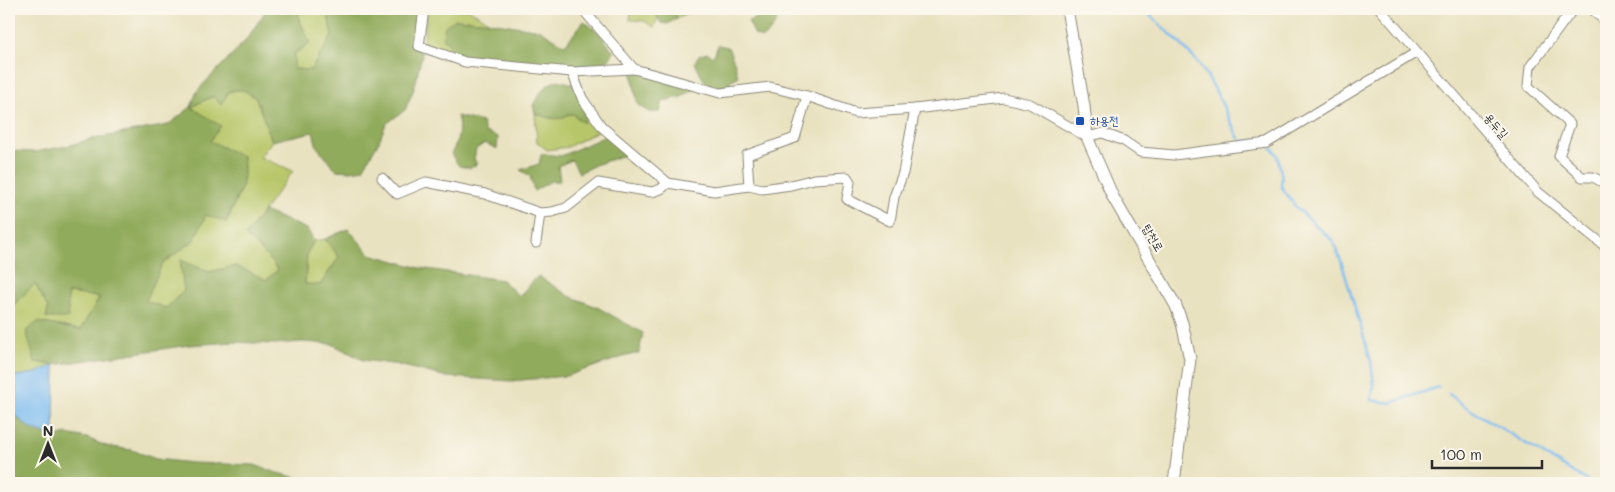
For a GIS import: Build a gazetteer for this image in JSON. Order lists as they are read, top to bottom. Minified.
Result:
{"streets":{"main road":["탑천로"],"street":["용두길"]},"places":{"transit":["하용전"]},"scale_bar":"100 m","north":"top"}
